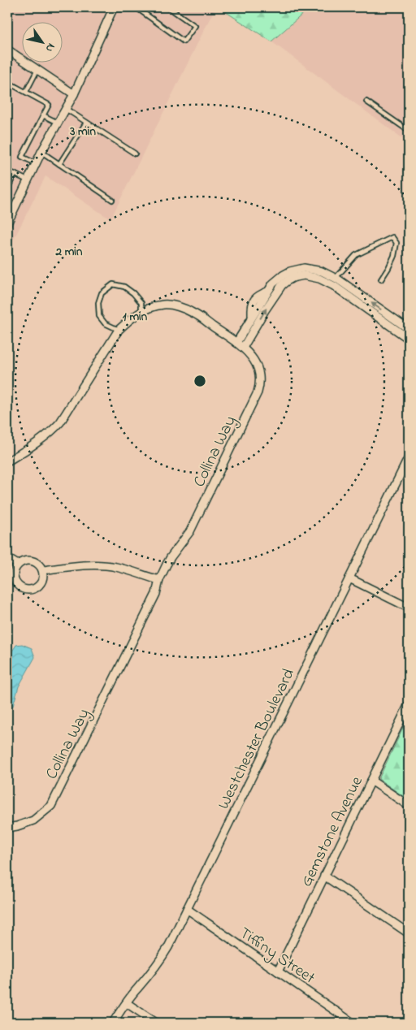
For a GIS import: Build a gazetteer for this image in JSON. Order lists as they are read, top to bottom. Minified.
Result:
{"streets":{"street":["Collina Way","Westchester Boulevard","Gemstone Avenue","Tiffiny Street"]},"crossings":[["Westchester Boulevard","Tiffiny Street"],["Gemstone Avenue","Tiffiny Street"]],"north":"bottom right","rings":["3 min","2 min","1 min"]}
